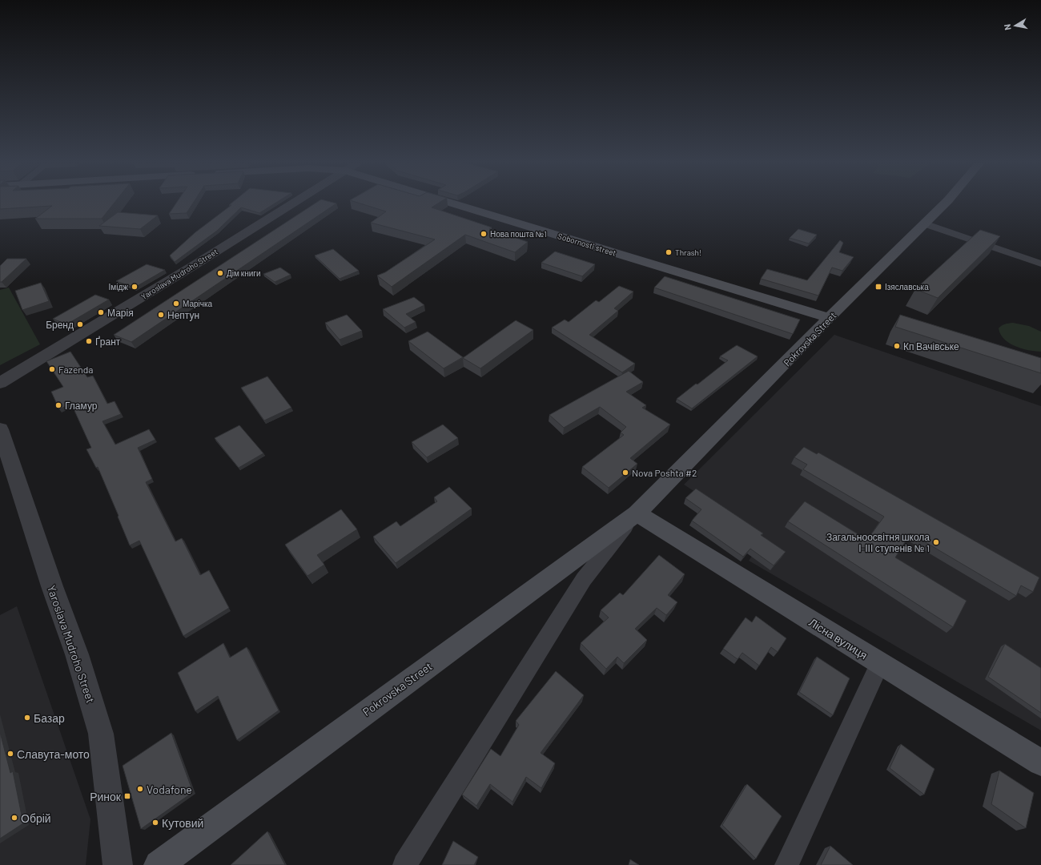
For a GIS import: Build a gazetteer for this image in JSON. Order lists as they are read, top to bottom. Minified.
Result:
{"streets":{"main road":["Sobornosti street","Pokrovska Street","Лісна вулиця"],"street":["Yaroslava Mudroho Street"]},"crossings":[["Sobornosti street","Pokrovska Street"],["Pokrovska Street","Лісна вулиця"]],"places":{"other":["Нова пошта №1","Thrash!","Дім книги","Імідж","Марічка","Марія","Нептун","Бренд","Ґрант","Кп Вачівське","Fazenda","Гламур","Nova Poshta #2","Загальноосвітня школа І-ІІІ ступенів № 1","Базар","Славута-мото","Vodafone","Обрій","Кутовий"],"transit":["Ізяславська","Ринок"]},"north":"left"}
